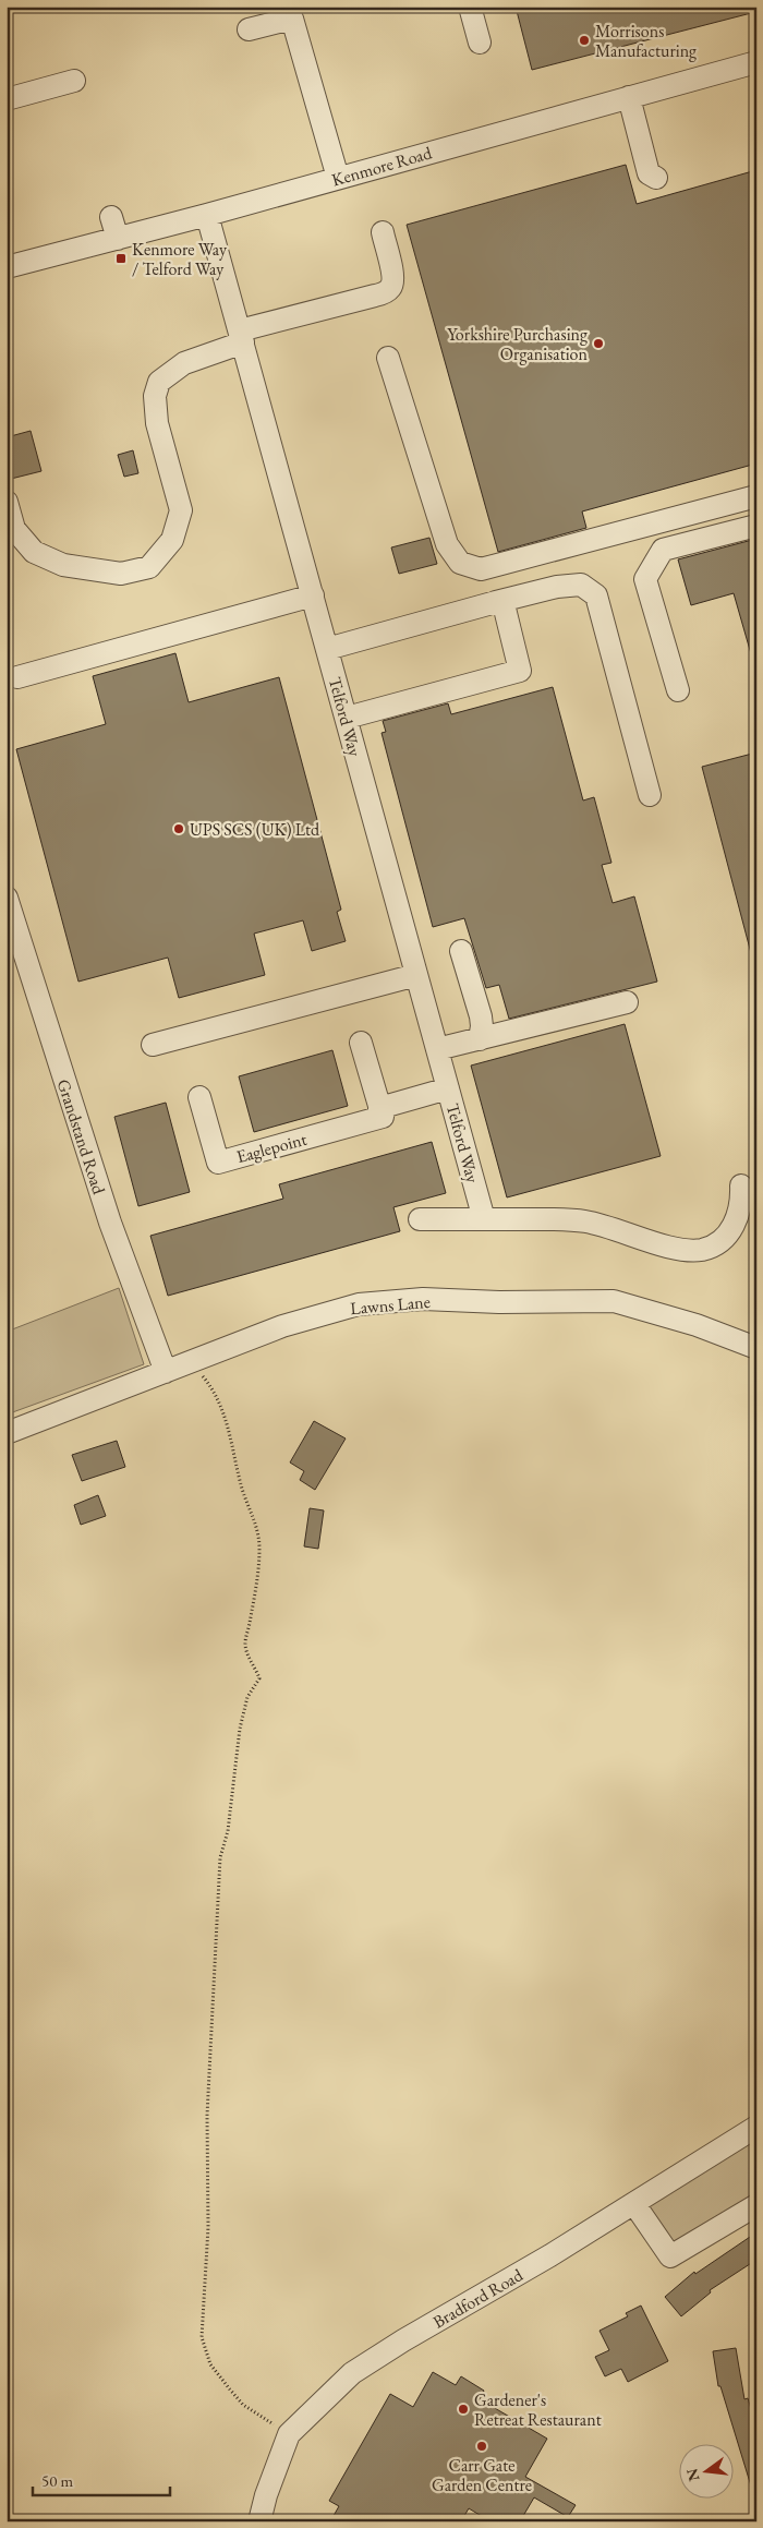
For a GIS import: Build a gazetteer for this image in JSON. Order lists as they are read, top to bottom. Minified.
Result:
{"streets":{"street":["Kenmore Road","Telford Way","Grandstand Road","Eaglepoint","Lawns Lane","Bradford Road"]},"crossings":[["Kenmore Road","Telford Way"],["Telford Way","Eaglepoint"],["Grandstand Road","Lawns Lane"]],"places":{"other":["Morrisons Manufacturing","Yorkshire Purchasing Organisation","UPS SCS (UK) Ltd","Gardener's Retreat Restaurant","Carr Gate Garden Centre"],"transit":["Kenmore Way / Telford Way"]},"scale_bar":"50 m","north":"left"}
